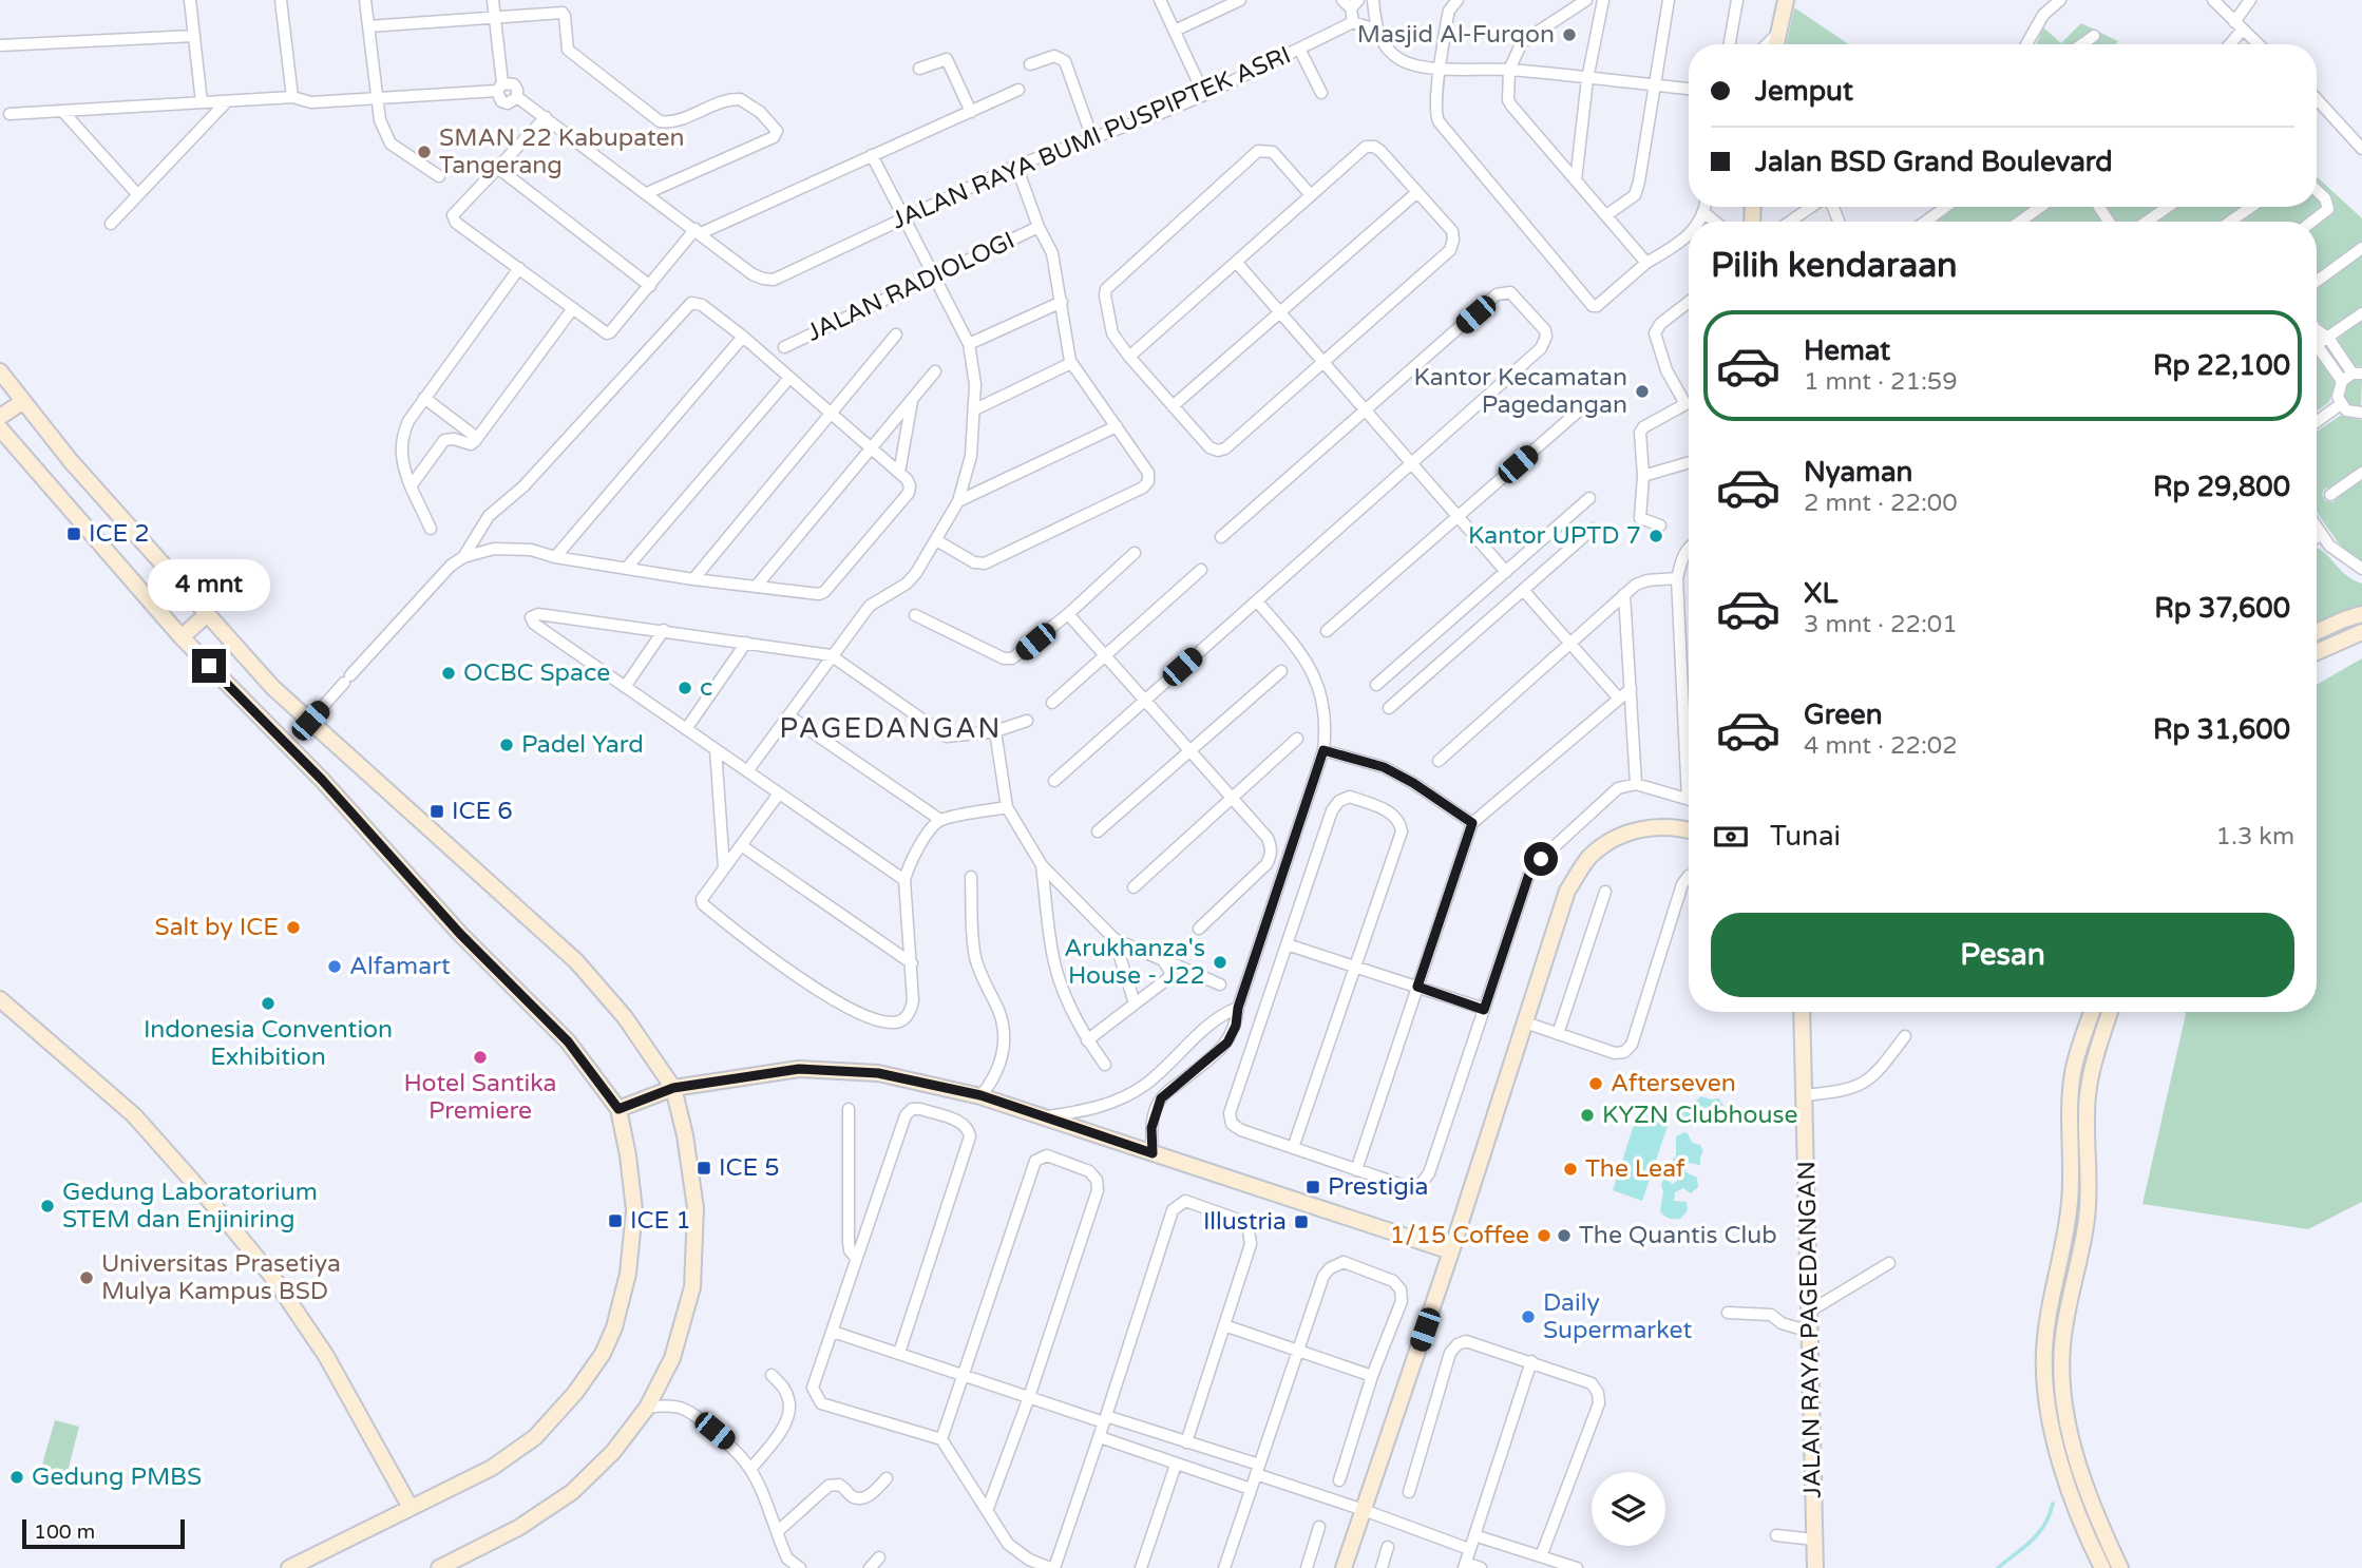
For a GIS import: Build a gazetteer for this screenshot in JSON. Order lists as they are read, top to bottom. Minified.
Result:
{"streets":{"street":["JALAN RAYA BUMI PUSPIPTEK ASRI","JALAN RADIOLOGI","JALAN RAYA PAGEDANGAN"]},"districts":["PAGEDANGAN"],"places":{"other":["Masjid Al-Furqon","SMAN 22 Kabupaten Tangerang","Kantor Kecamatan Pagedangan","Kantor UPTD 7","OCBC Space","c","Padel Yard","Salt by ICE","Arukhanza's House - J22","Alfamart","Indonesia Convention Exhibition","Hotel Santika Premiere","Afterseven","KYZN Clubhouse","The Leaf","Gedung Laboratorium STEM dan Enjiniring","1/15 Coffee","The Quantis Club","Universitas Prasetiya Mulya Kampus BSD","Daily Supermarket","Gedung PMBS"],"transit":["ICE 2","ICE 6","ICE 5","Prestigia","ICE 1","Illustria"]},"scale_bar":"100 m","page":{"banner":["Jemput","Jalan BSD Grand Boulevard"],"heading":"Pilih kendaraan","list":[{"name":"Hemat","note":"1 mnt · 21:59","value":"Rp 22,100"},{"name":"Nyaman","note":"2 mnt · 22:00","value":"Rp 29,800"},{"name":"XL","note":"3 mnt · 22:01","value":"Rp 37,600"},{"name":"Green","note":"4 mnt · 22:02","value":"Rp 31,600"}],"bubble":"4 mnt","pay":["Tunai","1.3 km"],"buttons":"Pesan","scale":"100 m"}}
